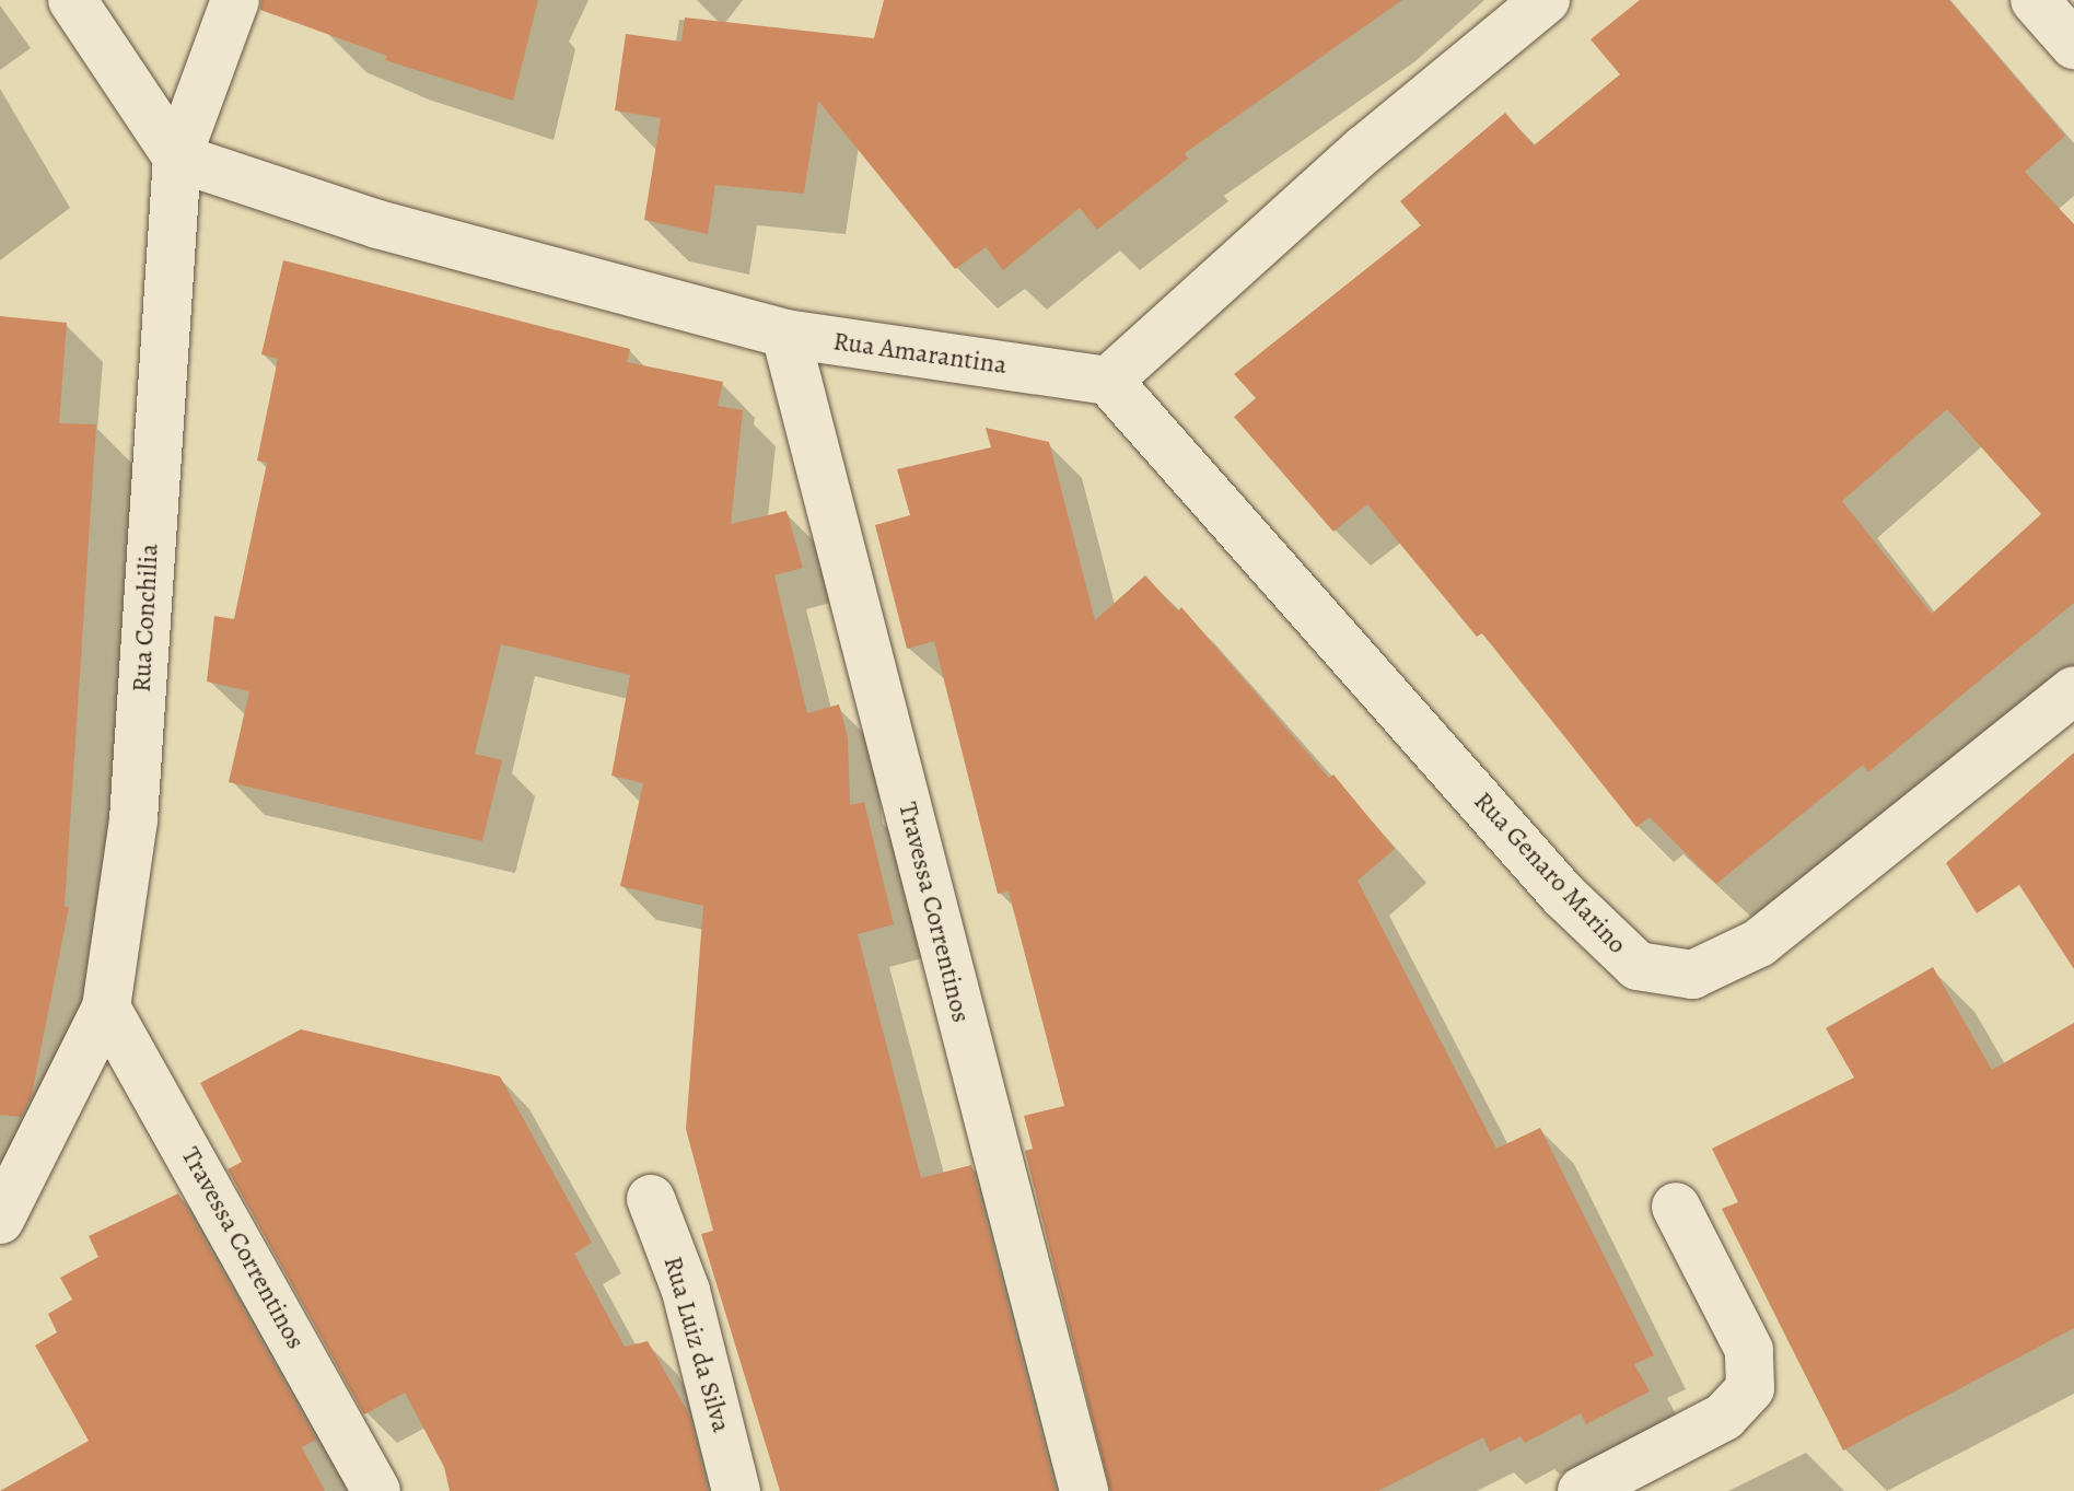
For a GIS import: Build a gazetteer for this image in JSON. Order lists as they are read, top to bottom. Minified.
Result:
{"streets":{"street":["Rua Amarantina","Rua Conchilia","Rua Genaro Marino","Travessa Correntinos","Rua Luiz da Silva"]},"crossings":[["Rua Amarantina","Rua Conchilia"],["Rua Amarantina","Rua Genaro Marino"],["Rua Amarantina","Travessa Correntinos"],["Rua Conchilia","Travessa Correntinos"]]}
